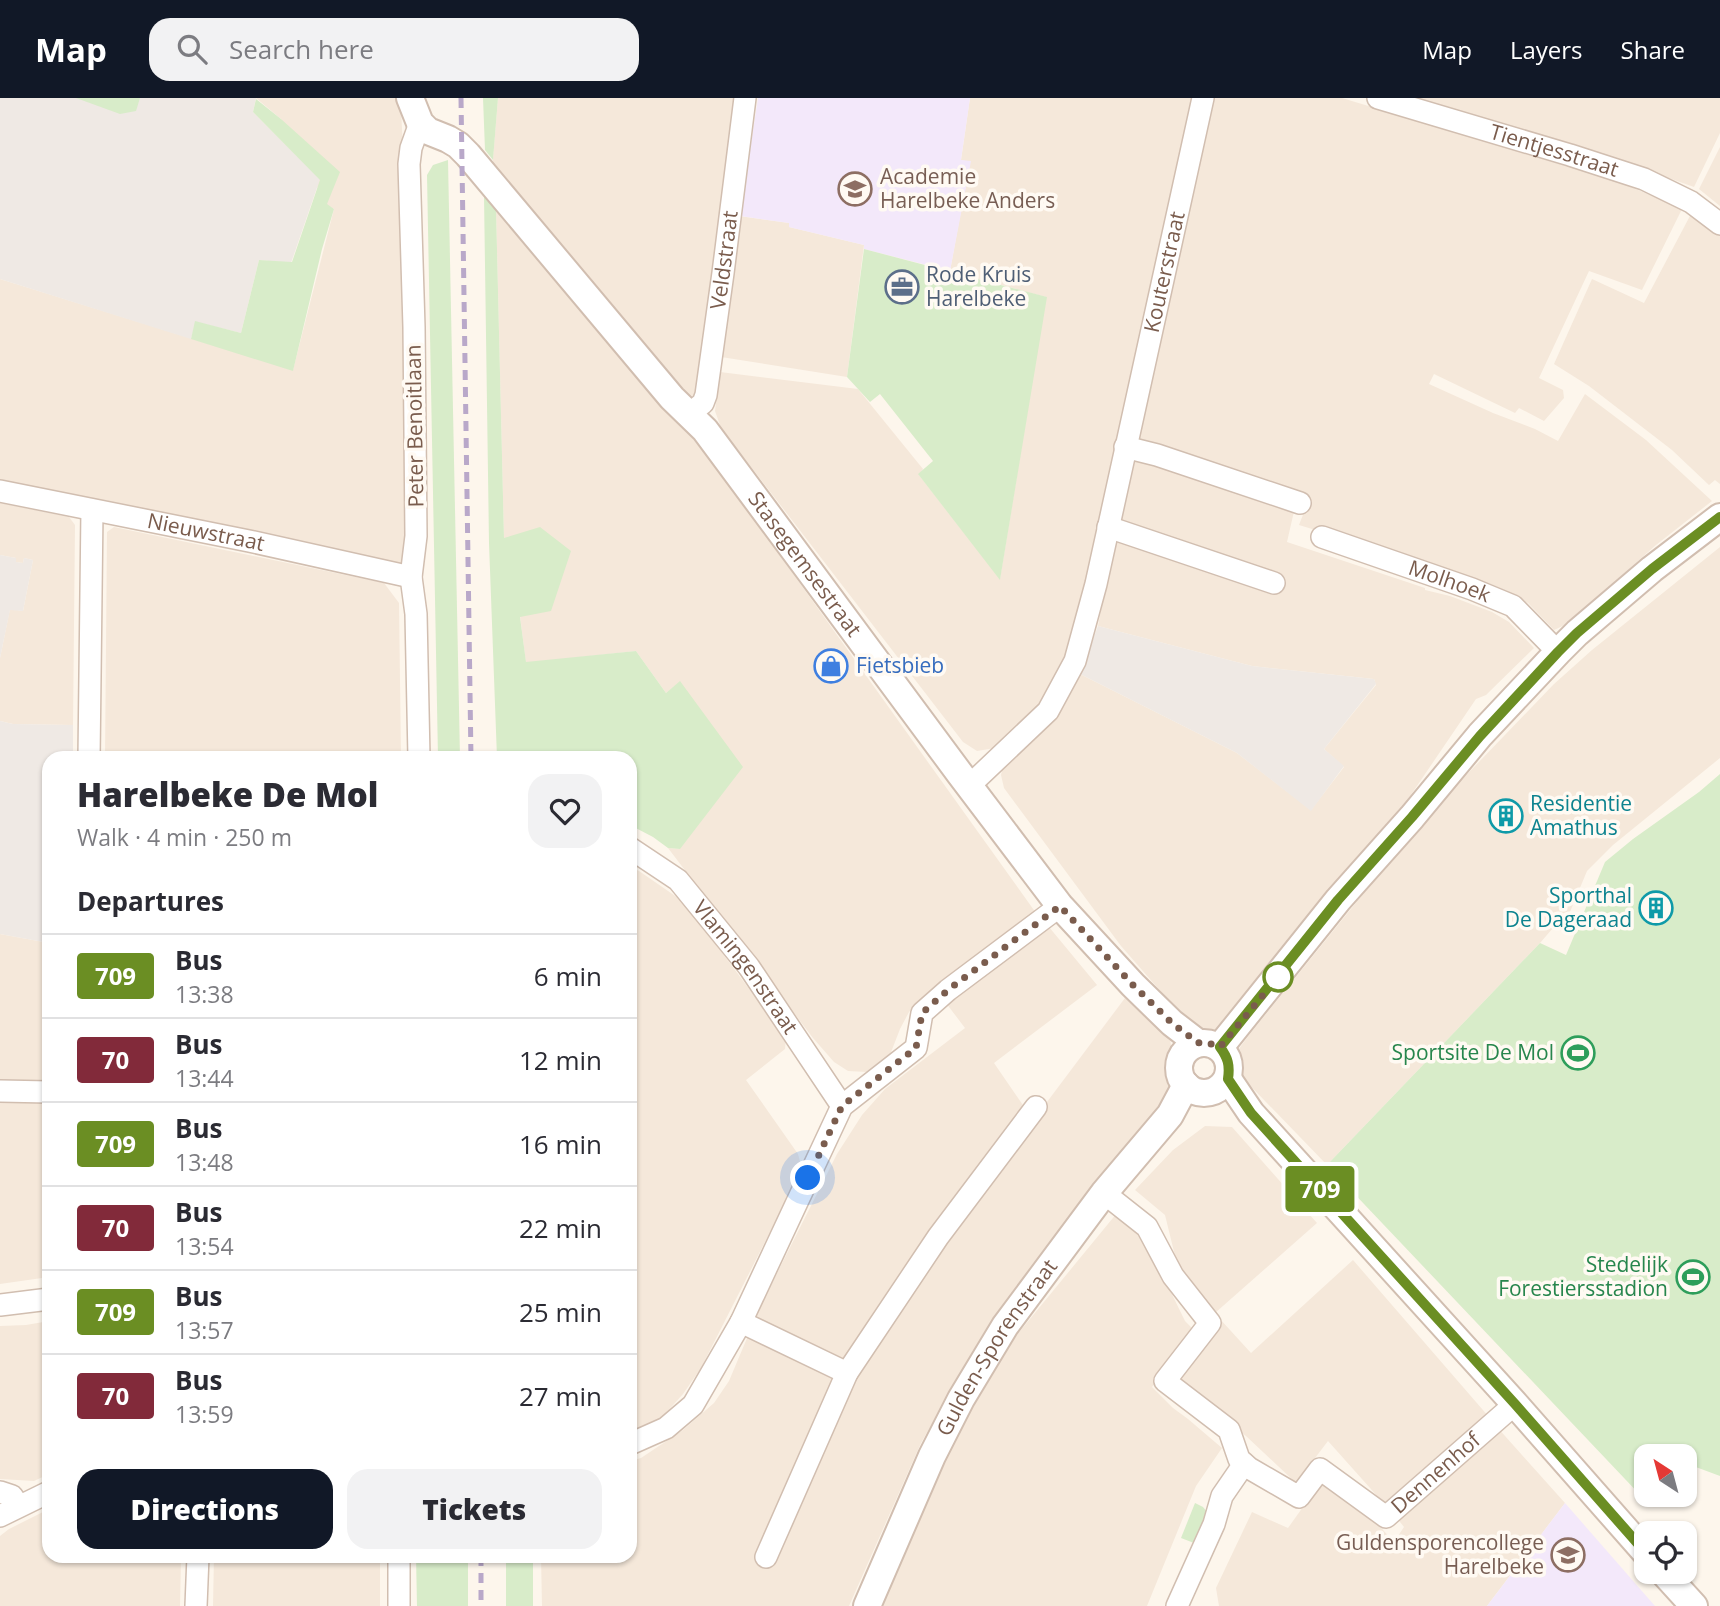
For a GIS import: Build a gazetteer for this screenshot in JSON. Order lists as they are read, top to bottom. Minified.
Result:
{"streets":{"street":["Tientjesstraat","Veldstraat","Kouterstraat","Peter Benoitlaan","Nieuwstraat","Stasegemsestraat","Molhoek","Vlamingenstraat","Gulden-Sporenstraat","Dennenhof"]},"crossings":[["Veldstraat","Stasegemsestraat"],["Kouterstraat","Stasegemsestraat"],["Peter Benoitlaan","Nieuwstraat"],["Peter Benoitlaan","Stasegemsestraat"]],"places":{"school or university":["Academie Harelbeke Anders","Guldensporencollege Harelbeke"],"office":["Rode Kruis Harelbeke"],"shop":["Fietsbieb"],"building":["Residentie Amathus","Sporthal De Dageraad"],"sports":["Sportsite De Mol","Stedelijk Forestiersstadion"]},"lines":["bus line 709"],"north":"top left","page":{"header":"Map","search":"Search here","nav":["Map","Layers","Share"],"on_map":"709","heading":[["Harelbeke De Mol","Walk · 4 min · 250 m"],"Departures"],"list":[{"mark":"709","name":"Bus","note":"13:38","value":"6 min"},{"mark":"70","name":"Bus","note":"13:44","value":"12 min"},{"mark":"709","name":"Bus","note":"13:48","value":"16 min"},{"mark":"70","name":"Bus","note":"13:54","value":"22 min"},{"mark":"709","name":"Bus","note":"13:57","value":"25 min"},{"mark":"70","name":"Bus","note":"13:59","value":"27 min"}],"buttons":["Directions","Tickets"]}}
